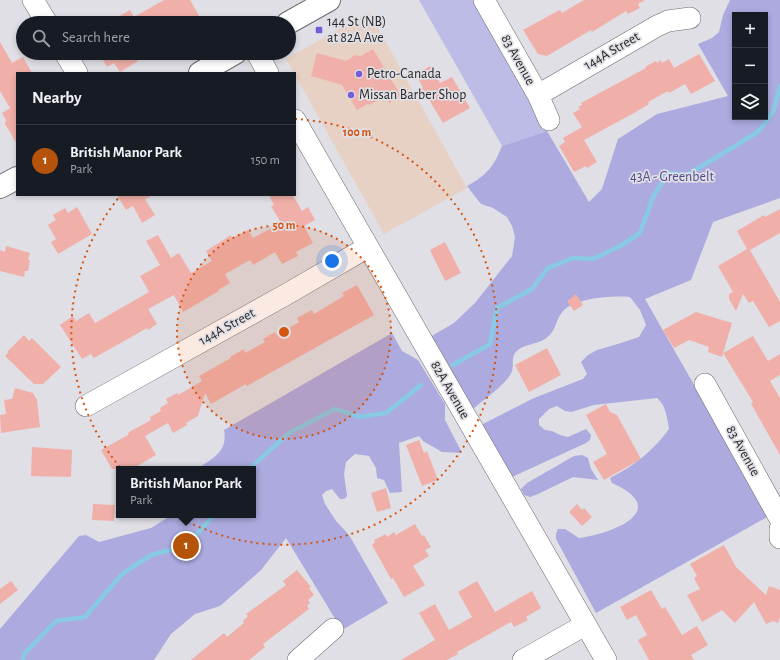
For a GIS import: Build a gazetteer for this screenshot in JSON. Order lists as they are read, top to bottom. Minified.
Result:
{"streets":{"street":["144A Street","83 Avenue","82A Avenue"]},"crossings":[["144A Street","83 Avenue"],["144A Street","82A Avenue"]],"parks":["43A - Greenbelt"],"places":{"transit":["144 St (NB) at 82A Ave"],"other":["Petro-Canada","Missan Barber Shop"]},"page":{"map_buttons":["+","−"],"search":"Search here","heading":"Nearby","list":[{"mark":"1","name":"British Manor Park","note":"Park","value":"150 m"}],"popup":["British Manor Park","Park"],"pins":"1"},"rings":["100 m","50 m"]}
